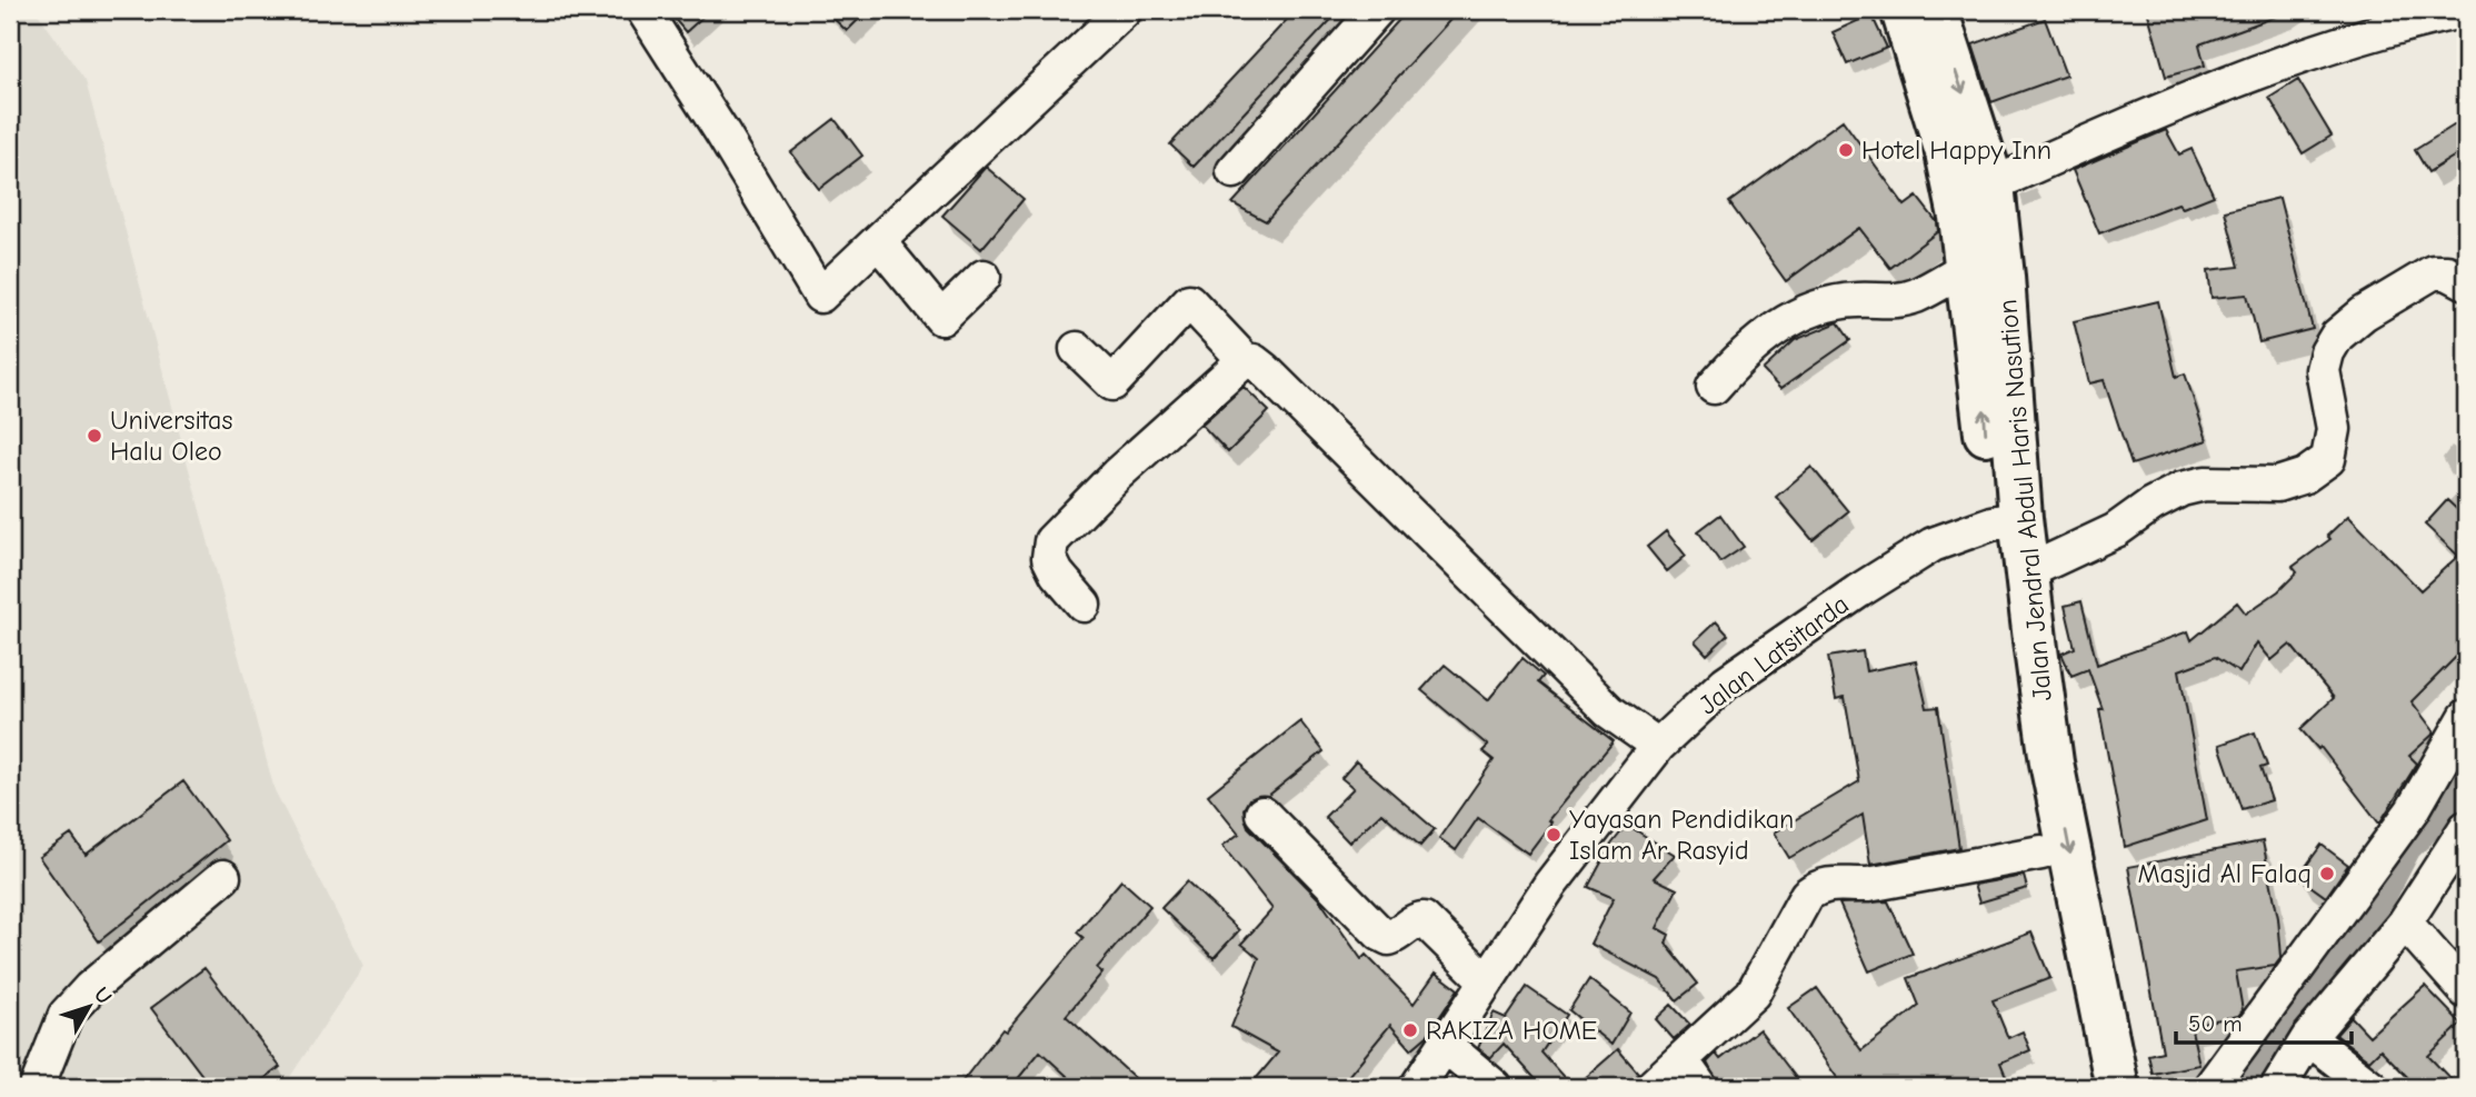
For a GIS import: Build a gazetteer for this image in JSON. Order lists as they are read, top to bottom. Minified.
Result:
{"streets":{"highway":["Jalan Jendral Abdul Haris Nasution"],"street":["Jalan Latsitarda"]},"crossings":[["Jalan Jendral Abdul Haris Nasution","Jalan Latsitarda"]],"places":["Hotel Happy Inn","Universitas Halu Oleo","Yayasan Pendidikan Islam Ar Rasyid","Masjid Al Falaq","RAKIZA HOME"],"scale_bar":"50 m","north":"top right"}
